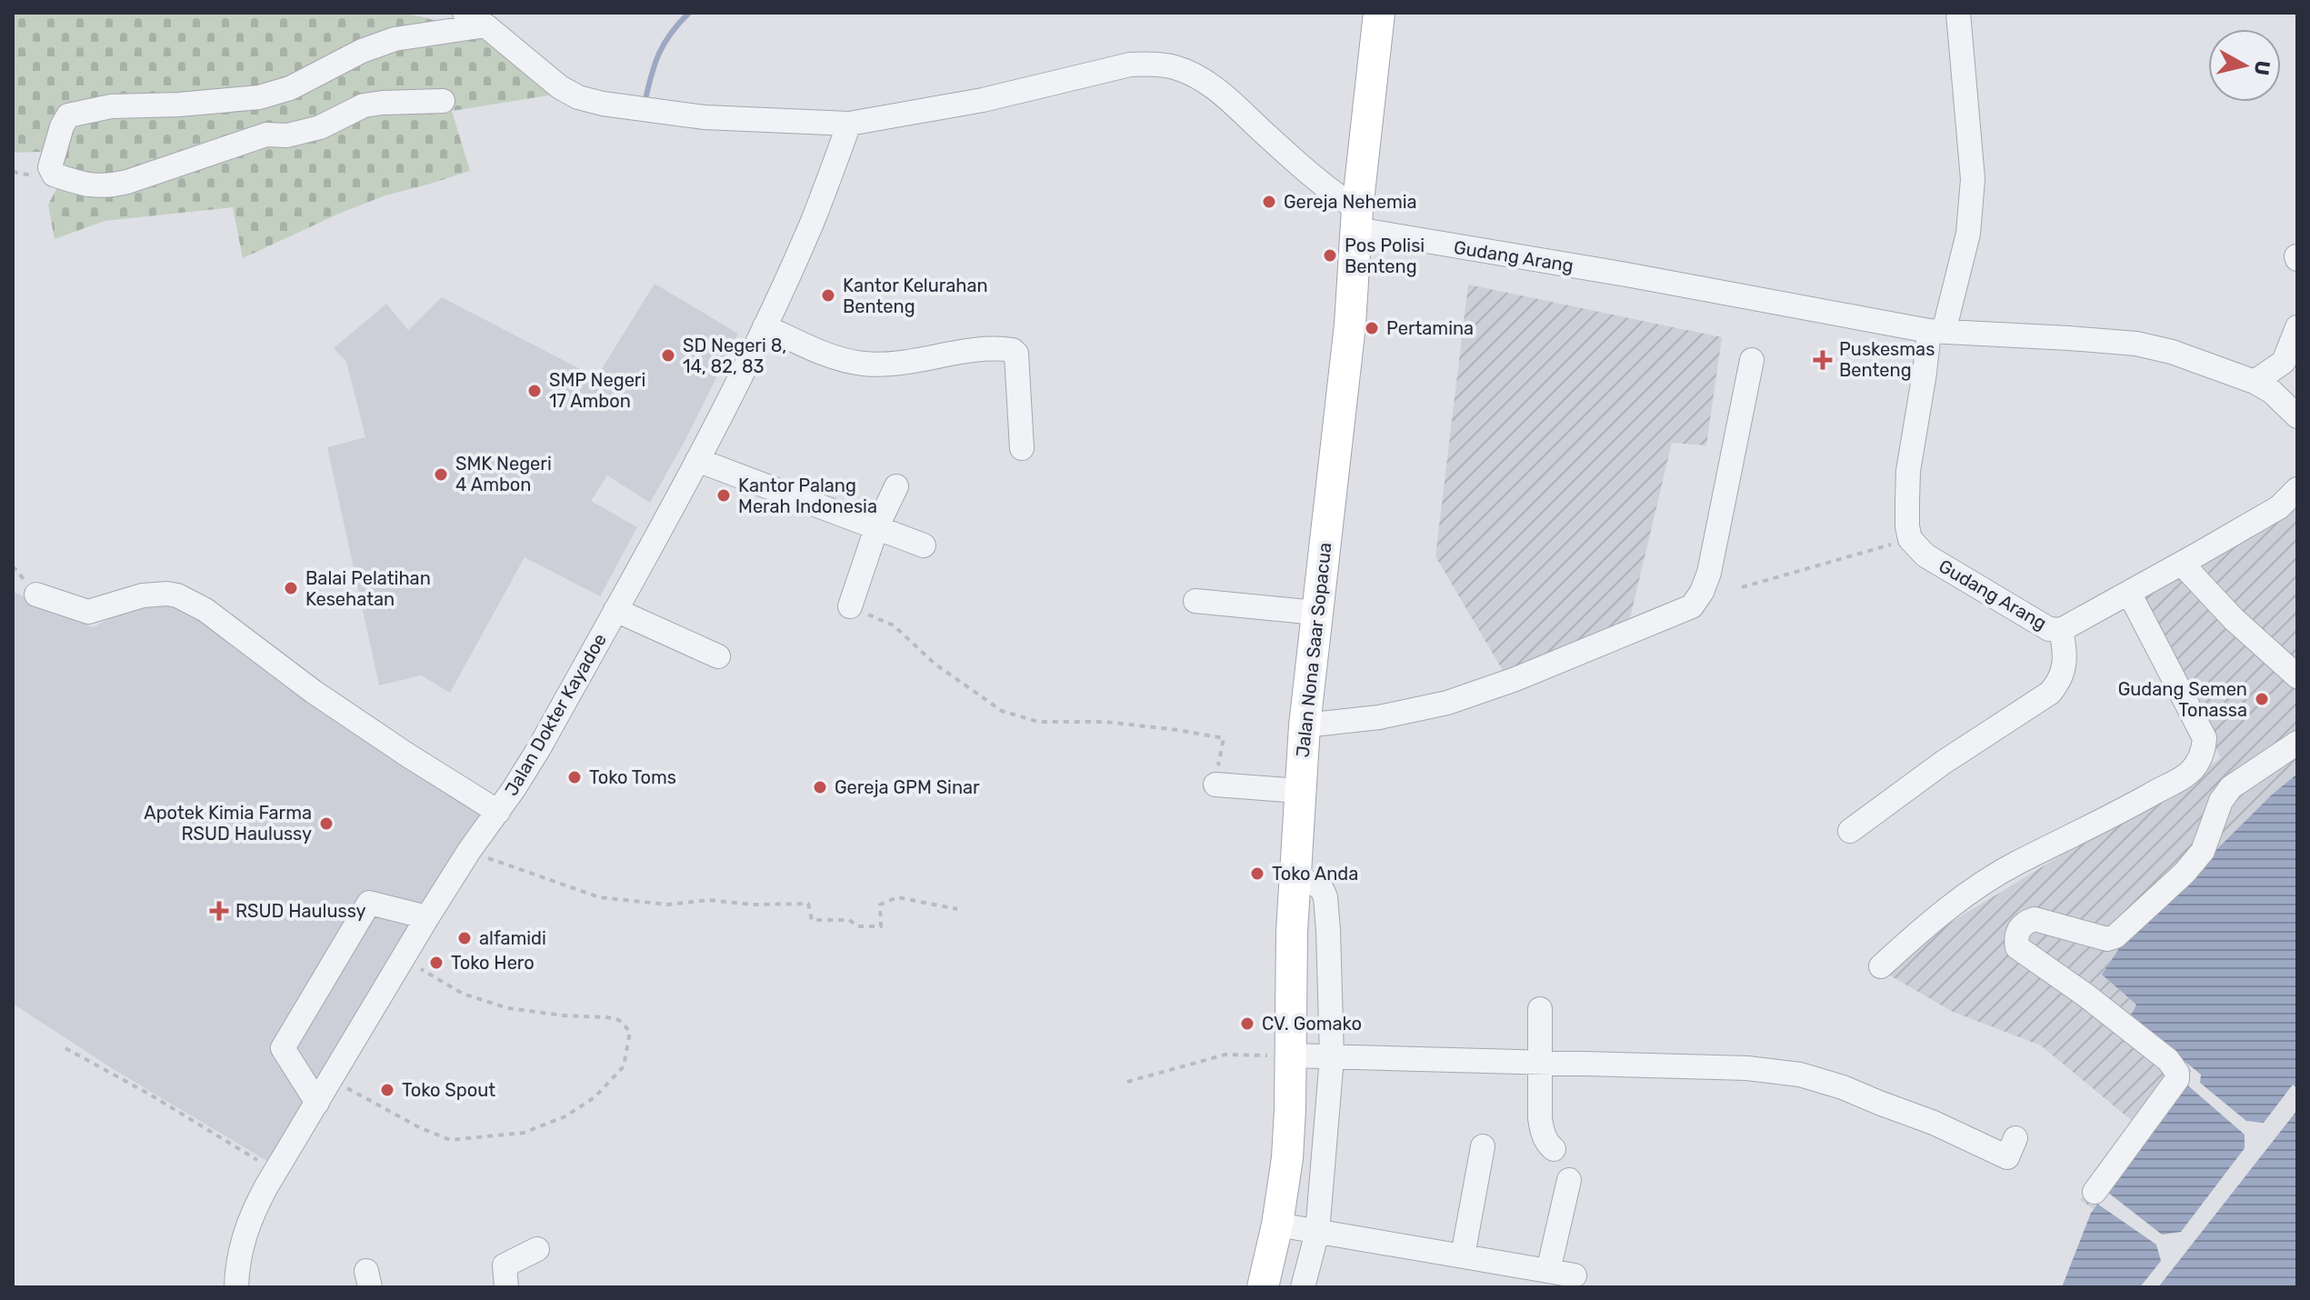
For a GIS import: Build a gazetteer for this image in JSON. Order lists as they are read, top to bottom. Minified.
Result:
{"streets":{"main road":["Jalan Nona Saar Sopacua"],"street":["Gudang Arang","Jalan Dokter Kayadoe"]},"crossings":[["Gudang Arang","Jalan Nona Saar Sopacua"]],"places":{"other":["Gereja Nehemia","Pos Polisi Benteng","Kantor Kelurahan Benteng","Pertamina","SD Negeri 8, 14, 82, 83","SMP Negeri 17 Ambon","SMK Negeri 4 Ambon","Kantor Palang Merah Indonesia","Balai Pelatihan Kesehatan","Gudang Semen Tonassa","Toko Toms","Gereja GPM Sinar","Apotek Kimia Farma RSUD Haulussy","Toko Anda","alfamidi","Toko Hero","CV. Gomako","Toko Spout"],"health":["Puskesmas Benteng","RSUD Haulussy"]},"north":"right"}
